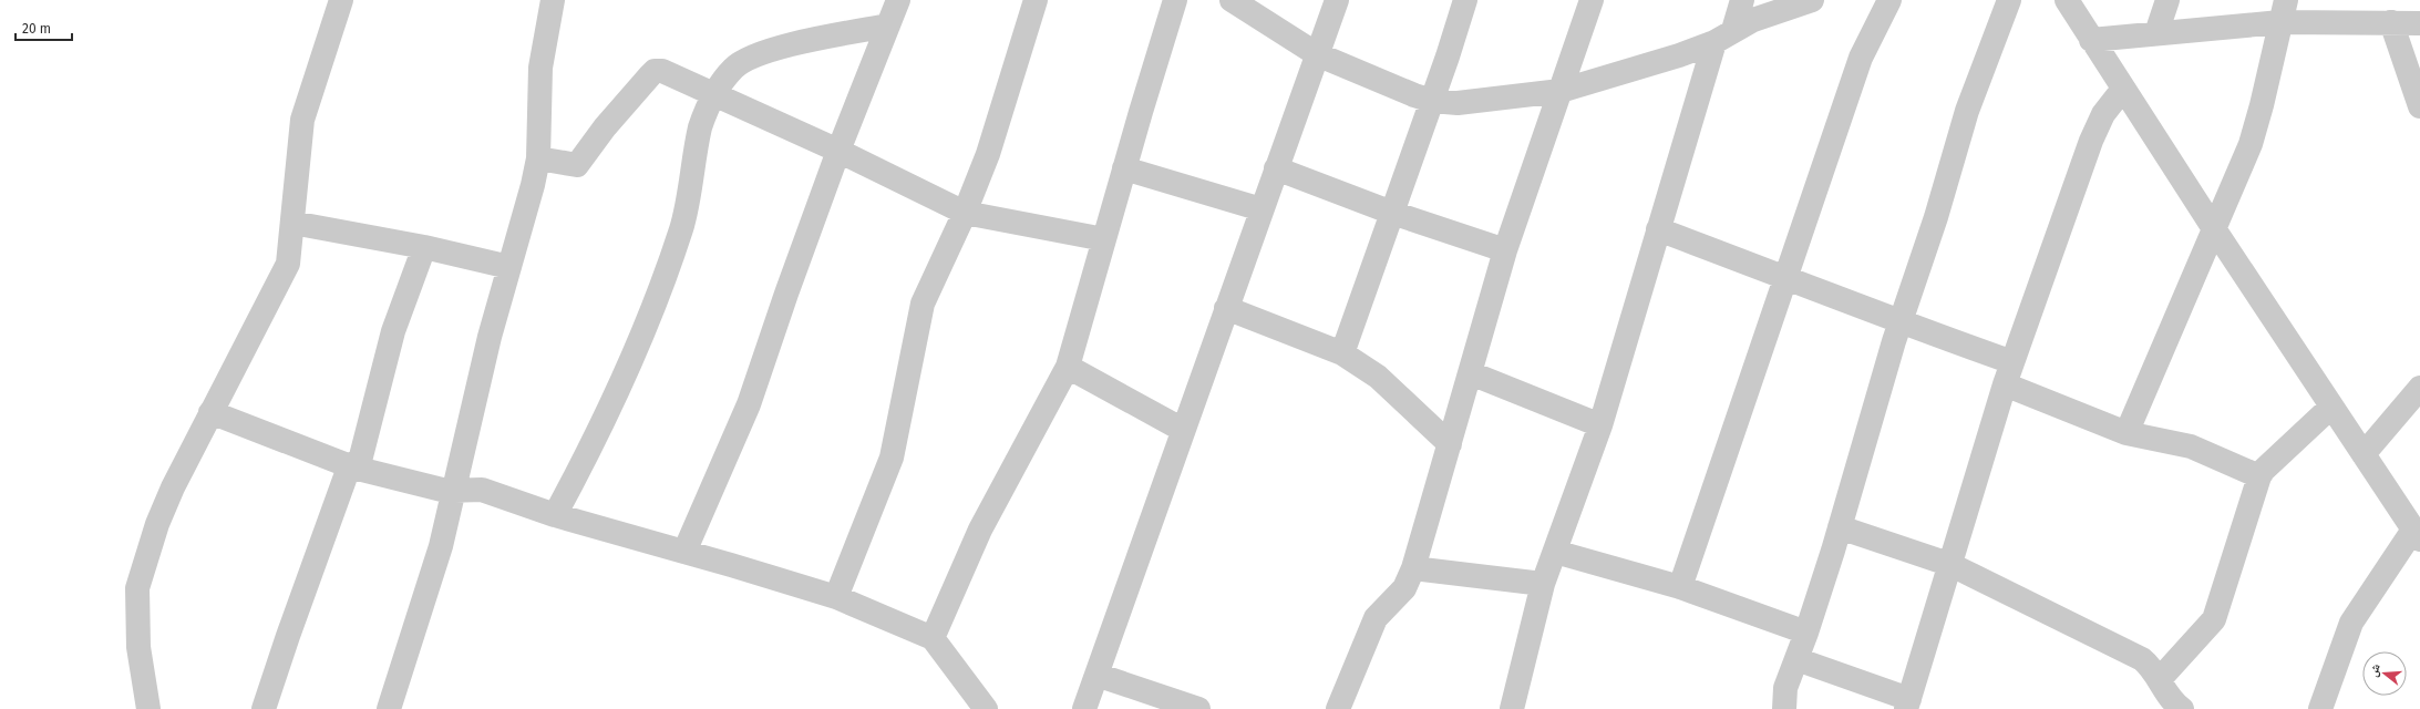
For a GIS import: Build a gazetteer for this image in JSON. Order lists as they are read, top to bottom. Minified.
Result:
{"scale_bar":"20 m","north":"left"}
